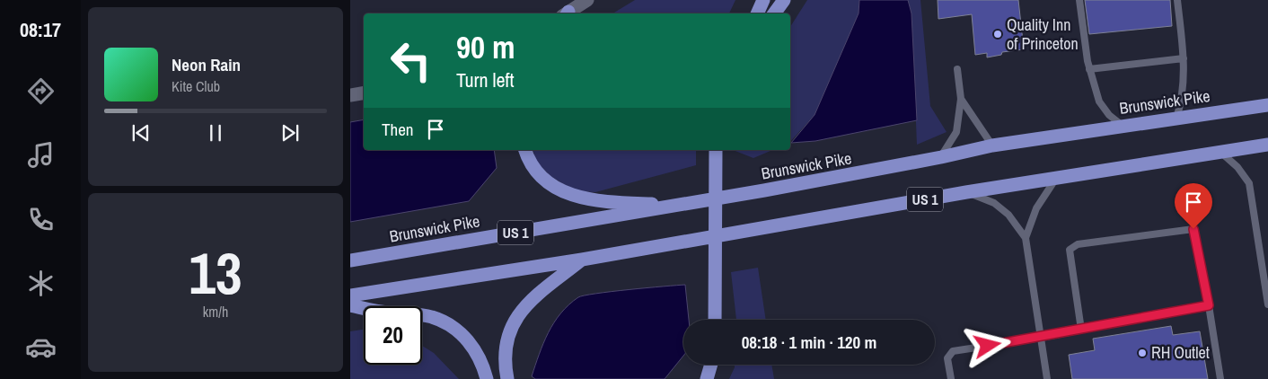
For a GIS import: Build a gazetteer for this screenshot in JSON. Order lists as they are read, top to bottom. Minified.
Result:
{"streets":{"highway":["Brunswick Pike","US 1"]},"places":["Quality Inn of Princeton","RH Outlet"],"page":{"tabs":"08:17","turn":["90 m","Turn left"],"song":["Neon Rain","Kite Club"],"then":"Then","tile":["13","km/h"],"limit":"20","trip":"08:18 · 1 min · 120 m"}}
